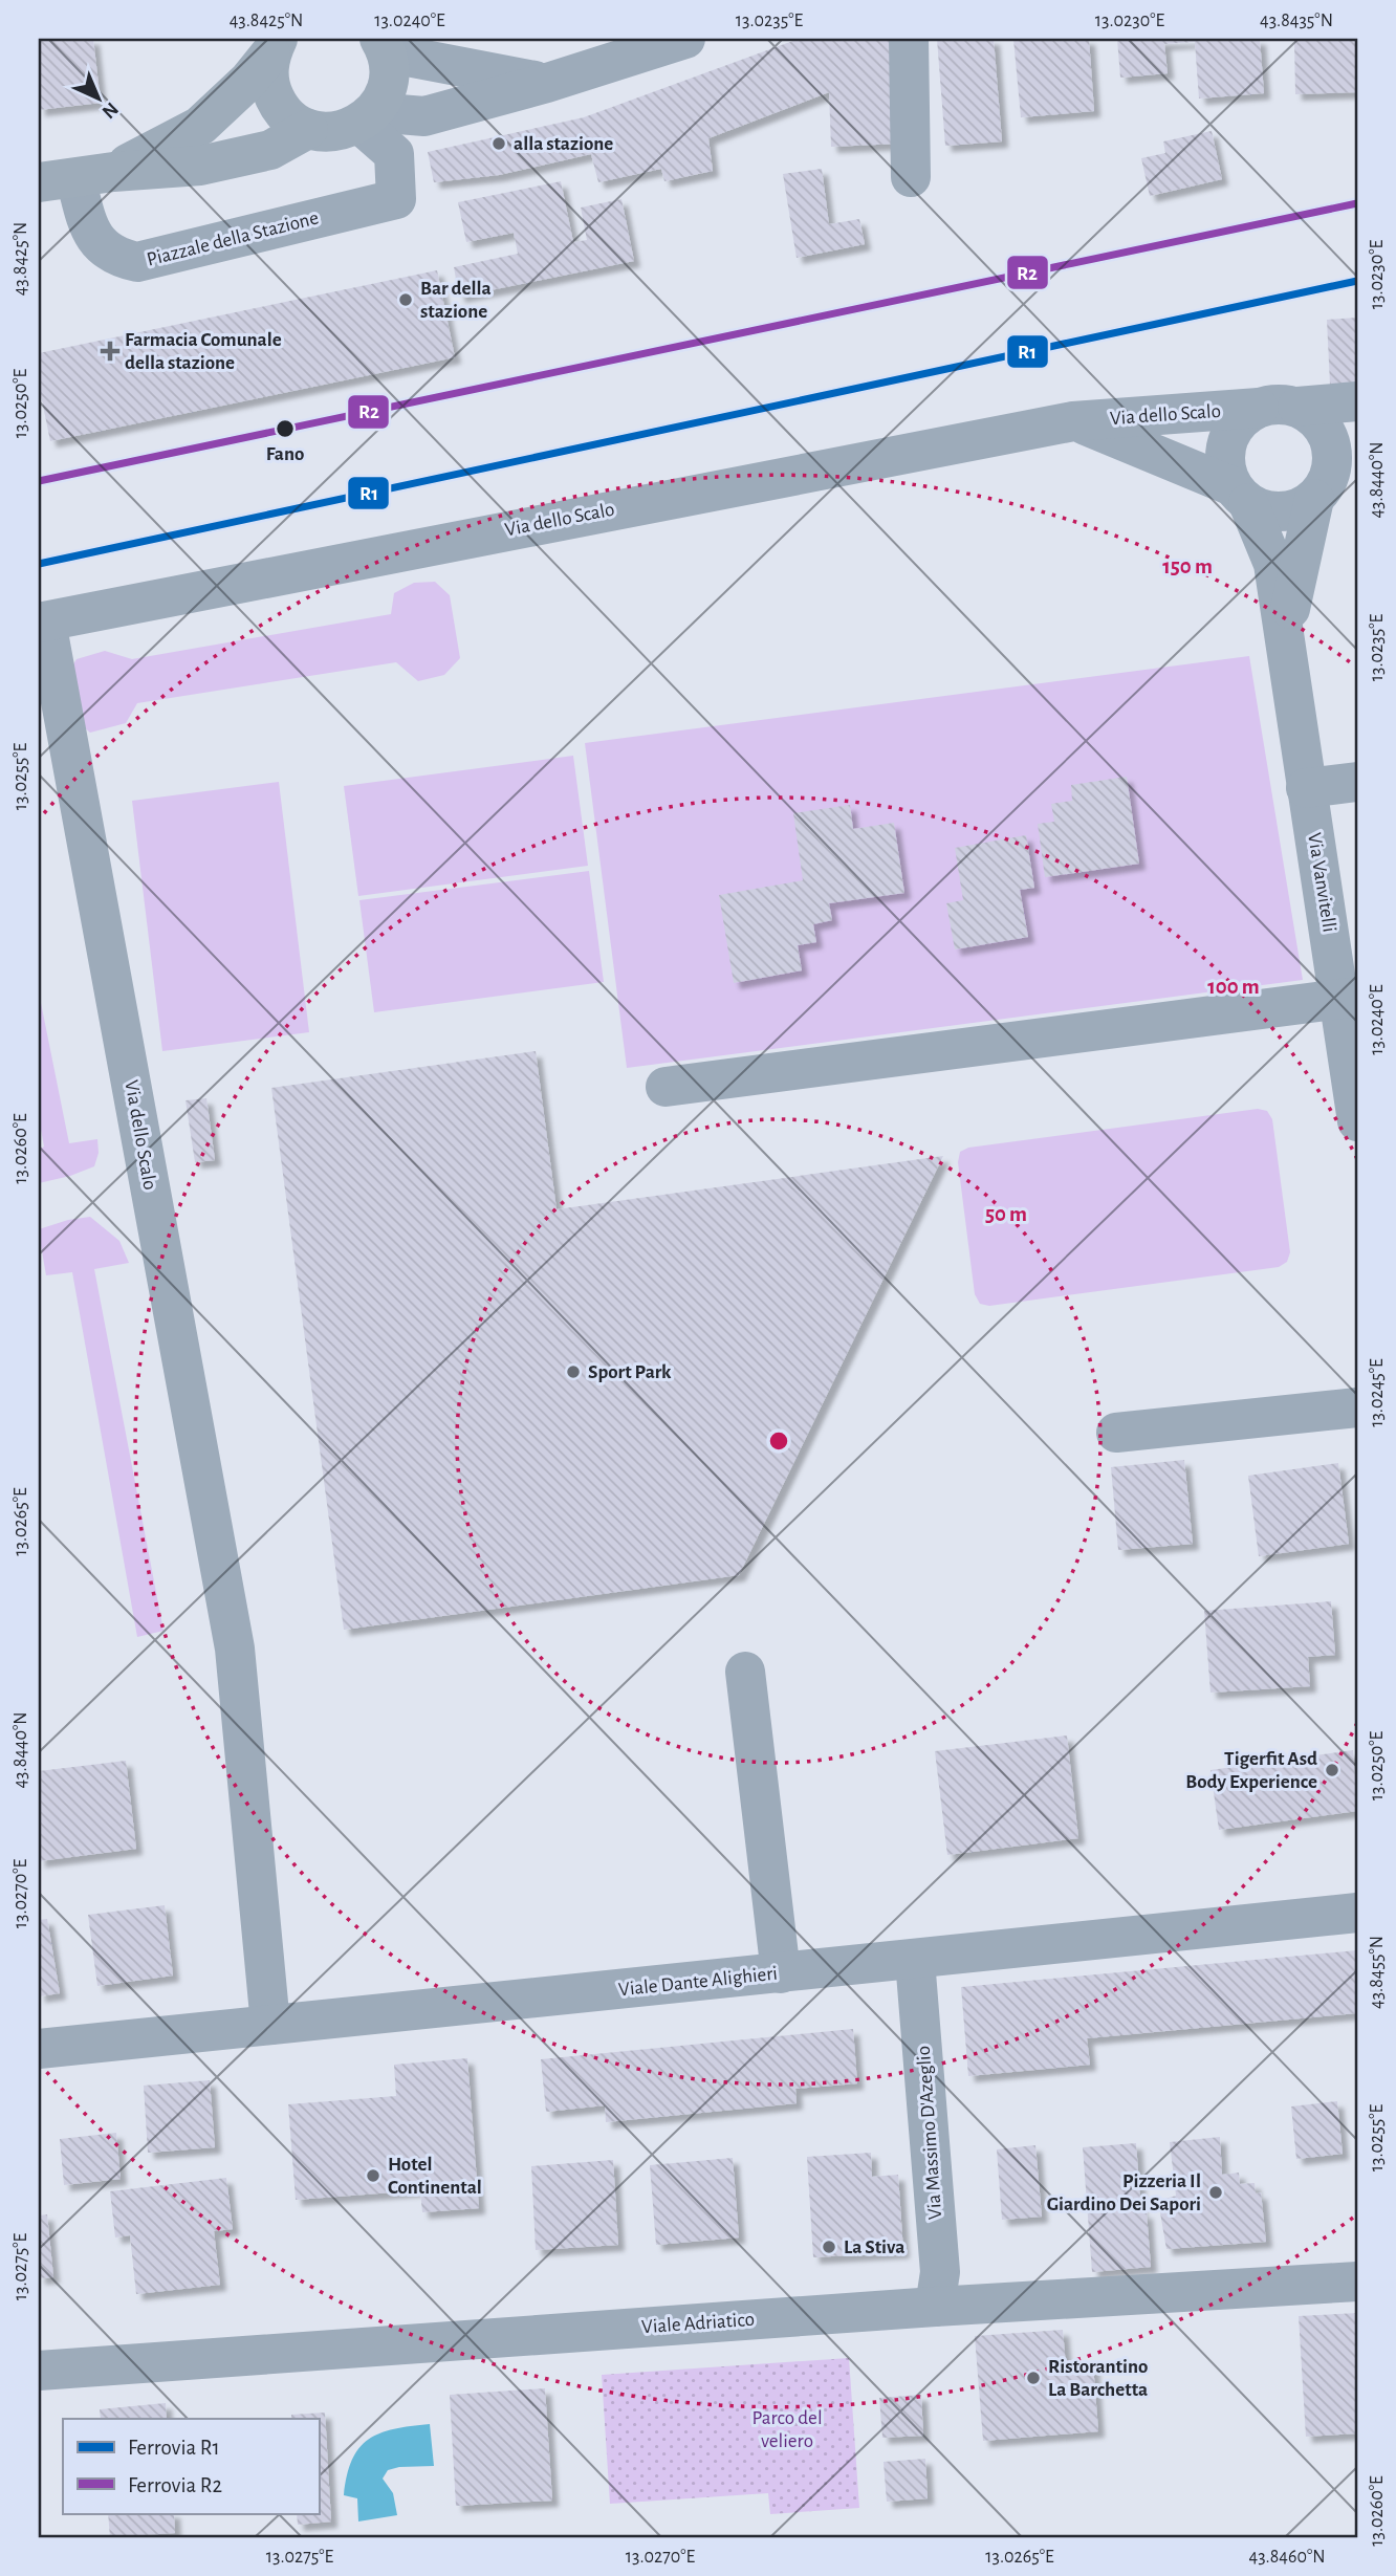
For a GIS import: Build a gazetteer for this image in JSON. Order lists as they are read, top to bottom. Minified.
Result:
{"streets":{"street":["Piazzale della Stazione","Via dello Scalo","Via Vanvitelli","Viale Dante Alighieri","Via Massimo D'Azeglio","Viale Adriatico"]},"crossings":[["Via dello Scalo","Via Vanvitelli"],["Via dello Scalo","Viale Dante Alighieri"],["Viale Dante Alighieri","Via Massimo D'Azeglio"],["Via Massimo D'Azeglio","Viale Adriatico"]],"parks":["Parco del veliero"],"places":{"other":["alla stazione","Bar della stazione","Fano","Sport Park","Tigerfit Asd Body Experience","Hotel Continental","Pizzeria Il Giardino Dei Sapori","La Stiva","Ristorantino La Barchetta"],"health":["Farmacia Comunale della stazione"]},"lines":["rail line R2","rail line R1"],"legend":["Ferrovia R1","Ferrovia R2"],"north":"bottom right","coordinates":["43.8425°N","13.0240°E","13.0235°E","13.0230°E","43.8435°N","13.0250°E","43.8440°N","13.0255°E","13.0260°E","13.0245°E","13.0265°E","13.0270°E","43.8455°N","13.0275°E","43.8460°N"],"rings":["150 m","100 m","50 m"]}
